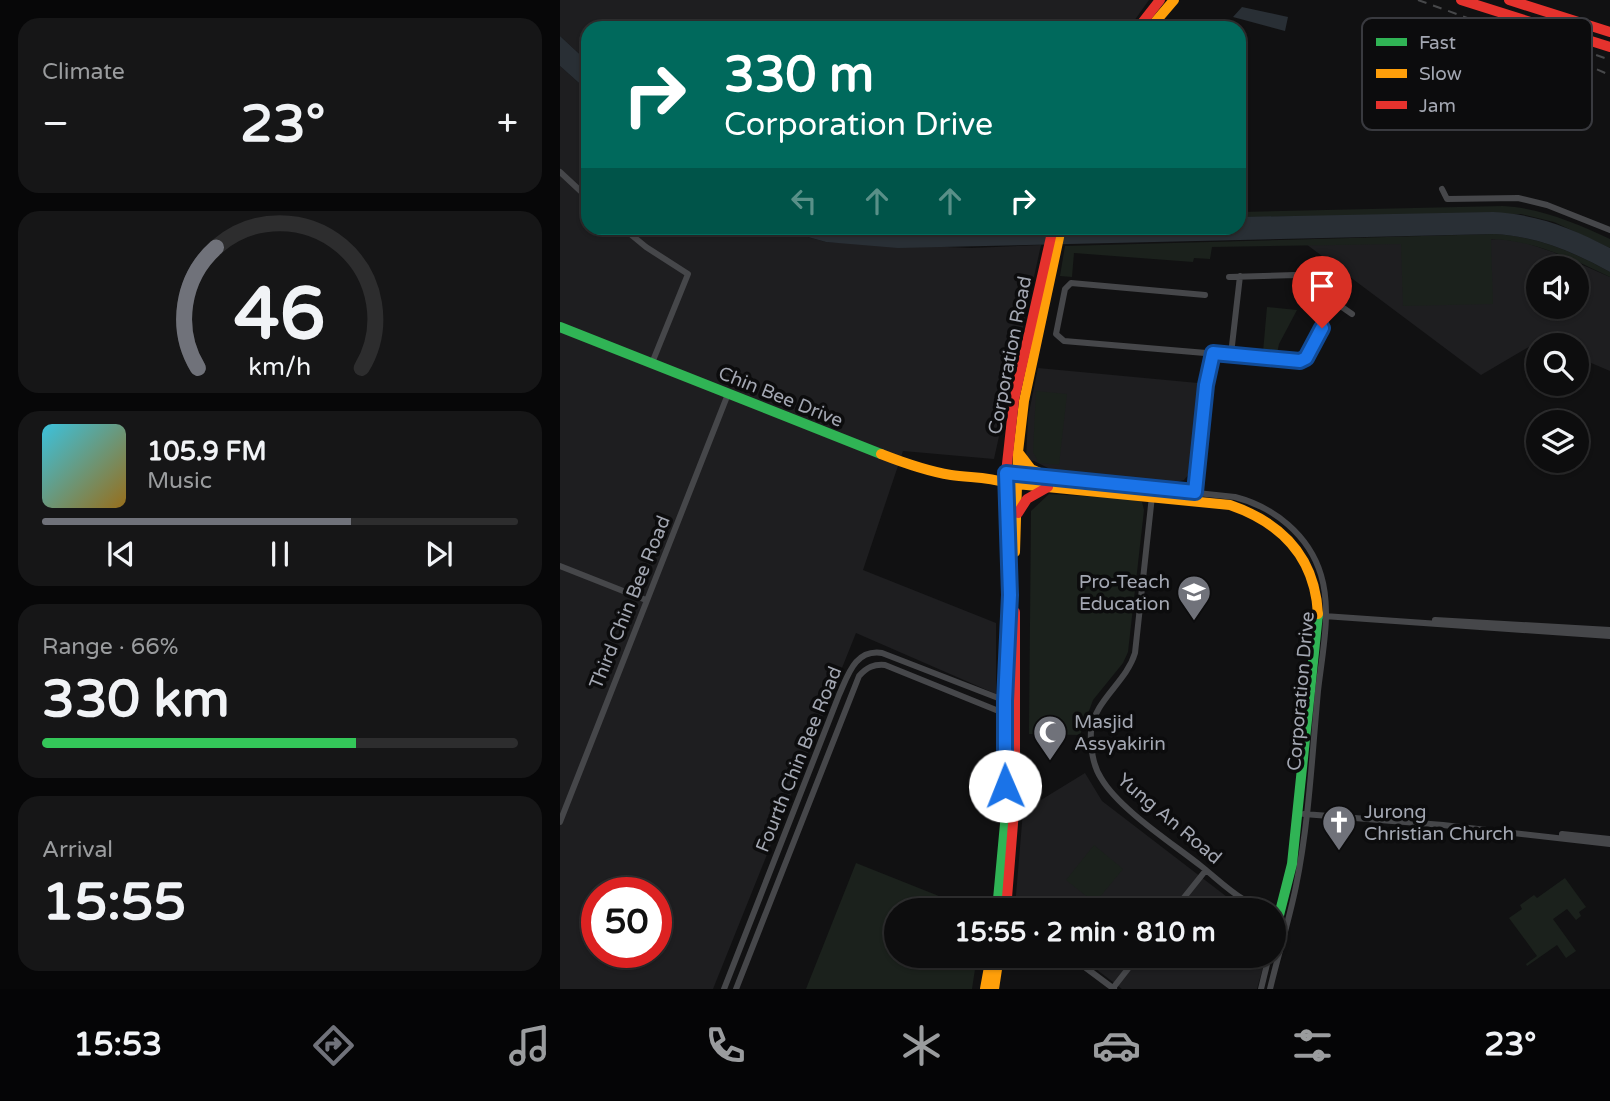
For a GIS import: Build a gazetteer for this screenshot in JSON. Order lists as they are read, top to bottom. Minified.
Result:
{"streets":{"main road":["Corporation Road","Chin Bee Drive","Corporation Drive"],"street":["Third Chin Bee Road","Fourth Chin Bee Road","Yung An Road"]},"crossings":[["Corporation Road","Chin Bee Drive"],["Corporation Road","Corporation Drive"],["Corporation Road","Fourth Chin Bee Road"],["Chin Bee Drive","Third Chin Bee Road"],["Chin Bee Drive","Corporation Drive"],["Corporation Drive","Yung An Road"]],"places":{"school or university":["Pro-Teach Education"],"mosque":["Masjid Assyakirin"],"church":["Jurong Christian Church"]},"legend":["Fast","Slow","Jam"],"page":{"tile":["Climate",["Range · 66%","330 km"],["Arrival","15:55"]],"turn":["330 m","Corporation Drive"],"heat":["−","23°","+"],"song":["105.9 FM","Music"],"limit":"50","trip":"15:55 · 2 min · 810 m","tabs":["15:53","23°"],"gauge":["46","km/h"]}}
